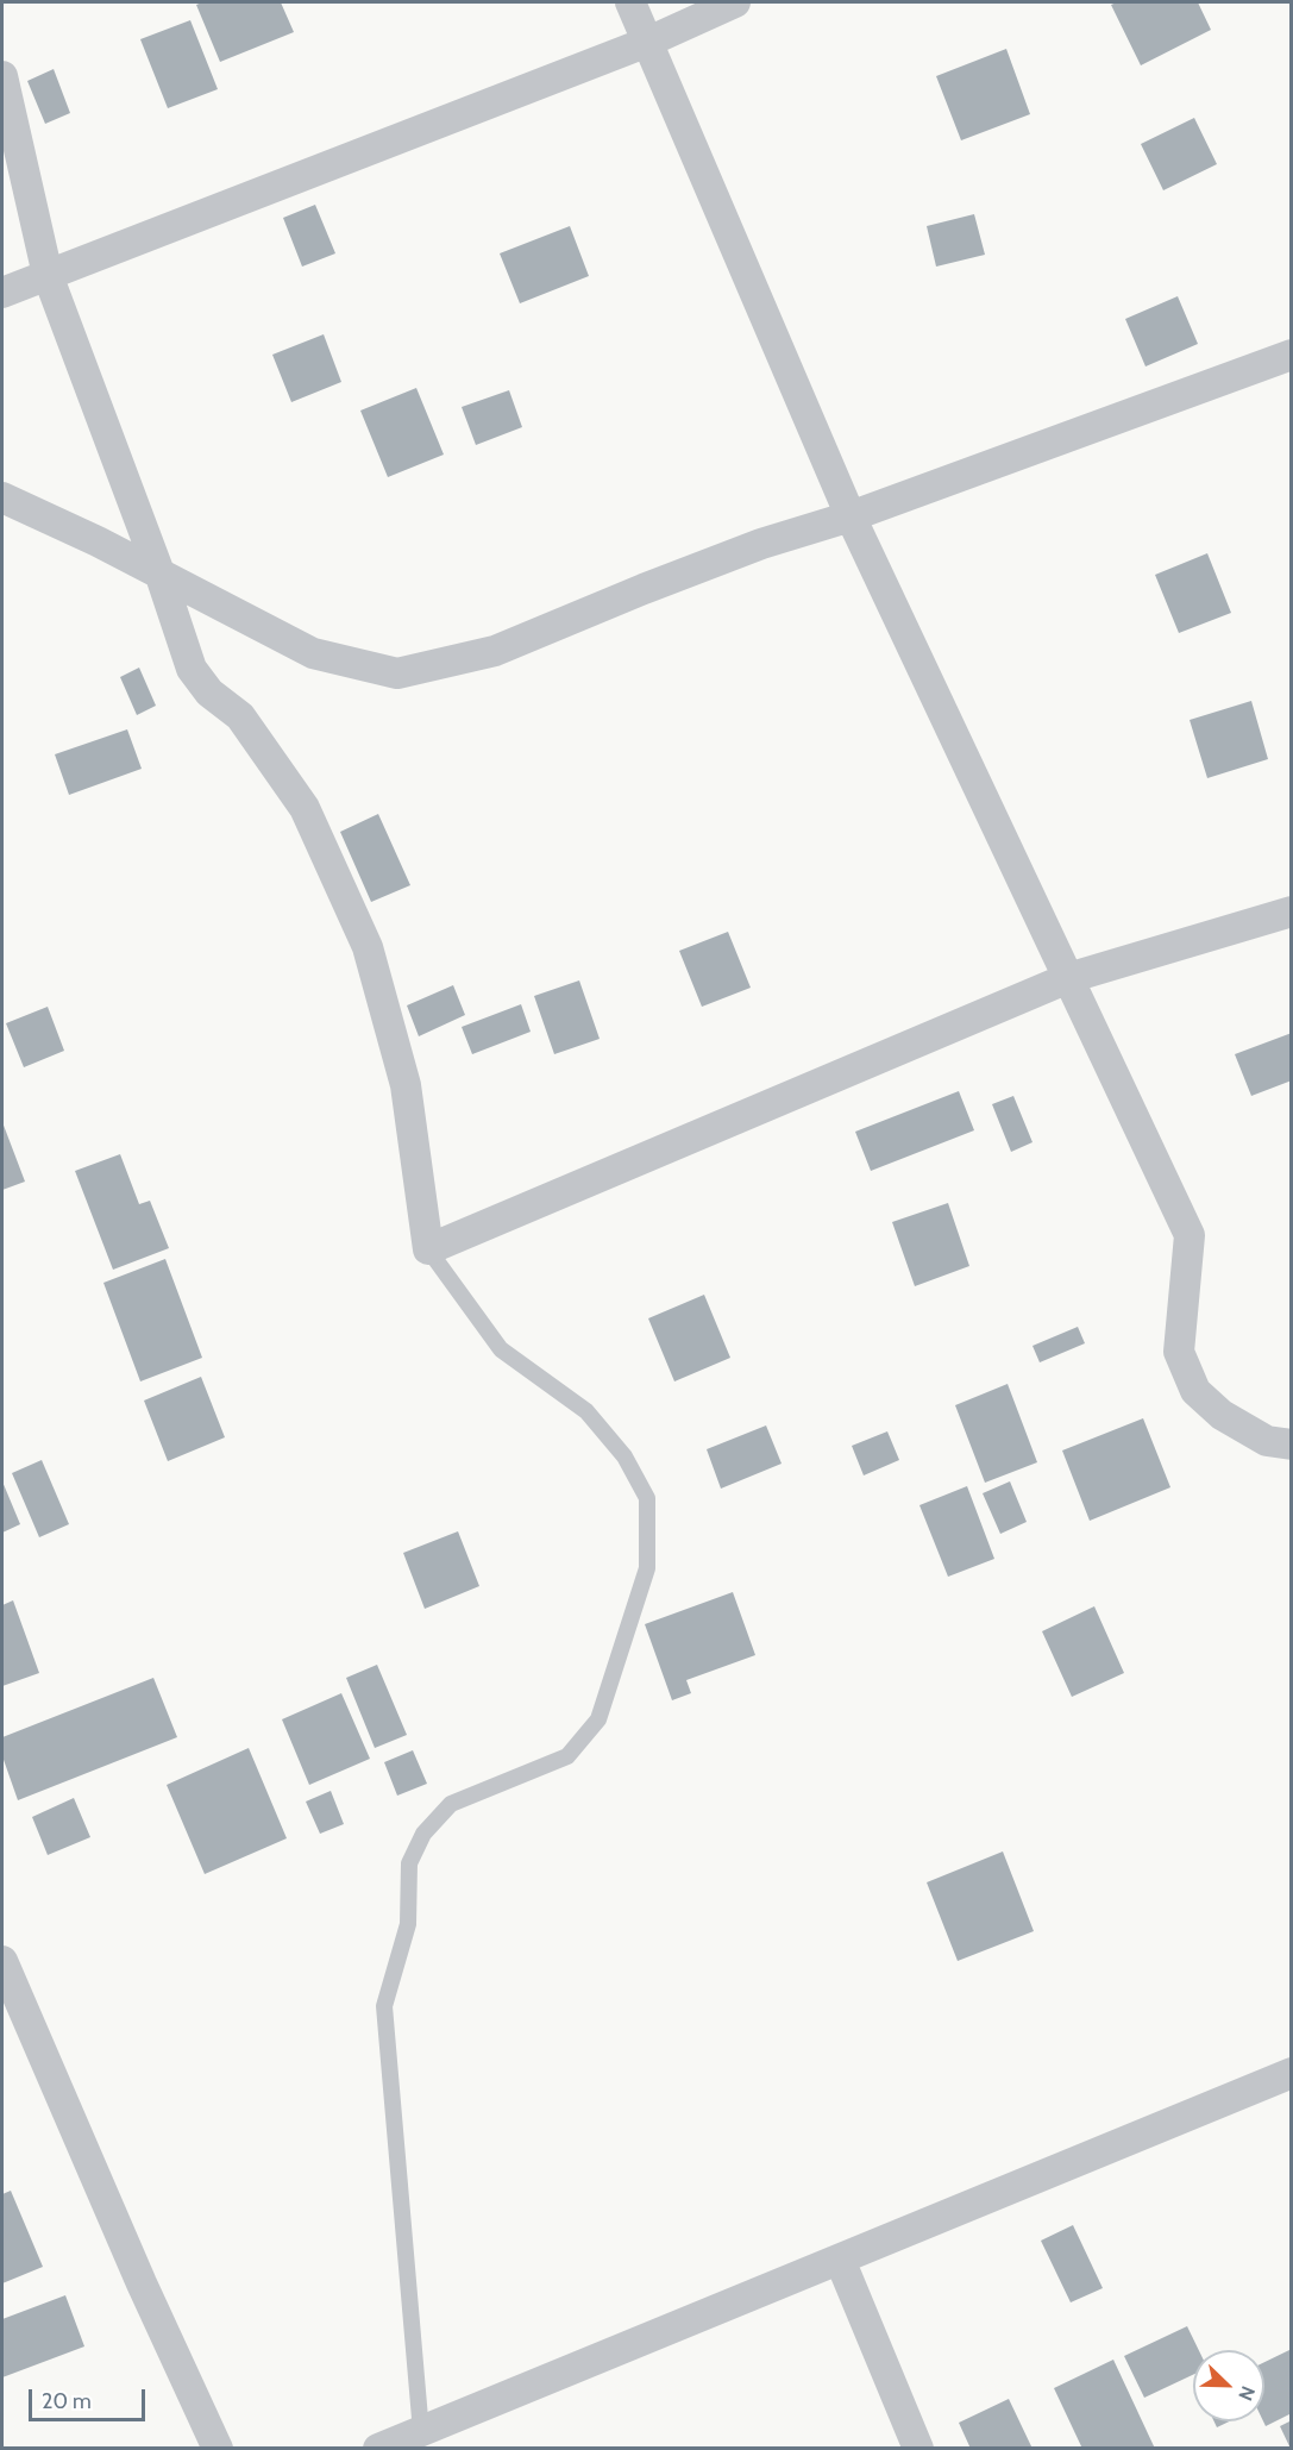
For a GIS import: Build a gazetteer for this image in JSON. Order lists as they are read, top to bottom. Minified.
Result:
{"scale_bar":"20 m","north":"bottom right"}
